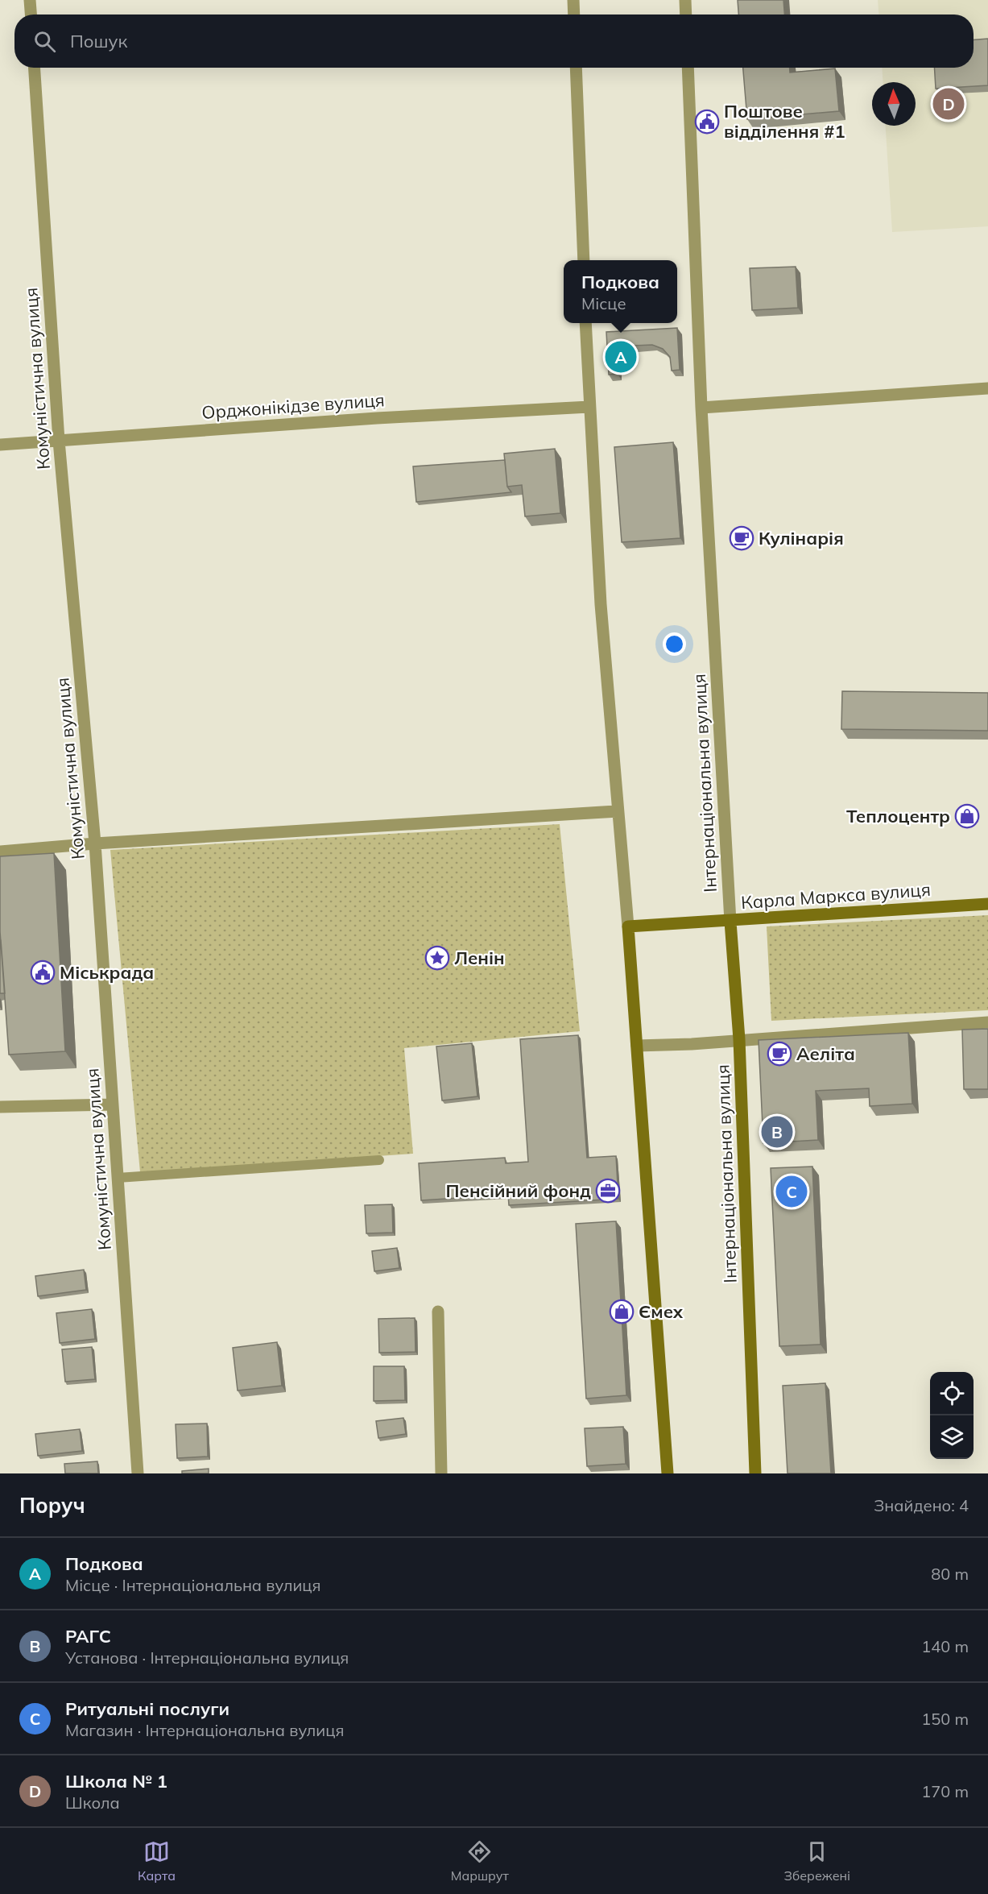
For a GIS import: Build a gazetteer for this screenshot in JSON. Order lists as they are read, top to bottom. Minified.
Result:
{"streets":{"street":["Комуністична вулиця","Орджонікідзе вулиця","Інтернаціональна вулиця","Карла Маркса вулиця"]},"crossings":[["Комуністична вулиця","Орджонікідзе вулиця"],["Інтернаціональна вулиця","Карла Маркса вулиця"]],"places":{"public building":["Поштове відділення #1","Міськрада"],"cafe":["Кулінарія","Аеліта"],"shop":["Теплоцентр","Ємех"],"place":["Ленін"],"office":["Пенсійний фонд"]},"north":"top","page":{"search":"Пошук","pins":["D","A","B","C"],"popup":["Подкова","Місце"],"heading":["Поруч","Знайдено: 4"],"list":[{"mark":"A","name":"Подкова","note":"Місце · Інтернаціональна вулиця","value":"80 m"},{"mark":"B","name":"РАГС","note":"Установа · Інтернаціональна вулиця","value":"140 m"},{"mark":"C","name":"Ритуальні послуги","note":"Магазин · Інтернаціональна вулиця","value":"150 m"},{"mark":"D","name":"Школа № 1","note":"Школа","value":"170 m"}],"nav":["Карта","Маршрут","Збережені"]}}
